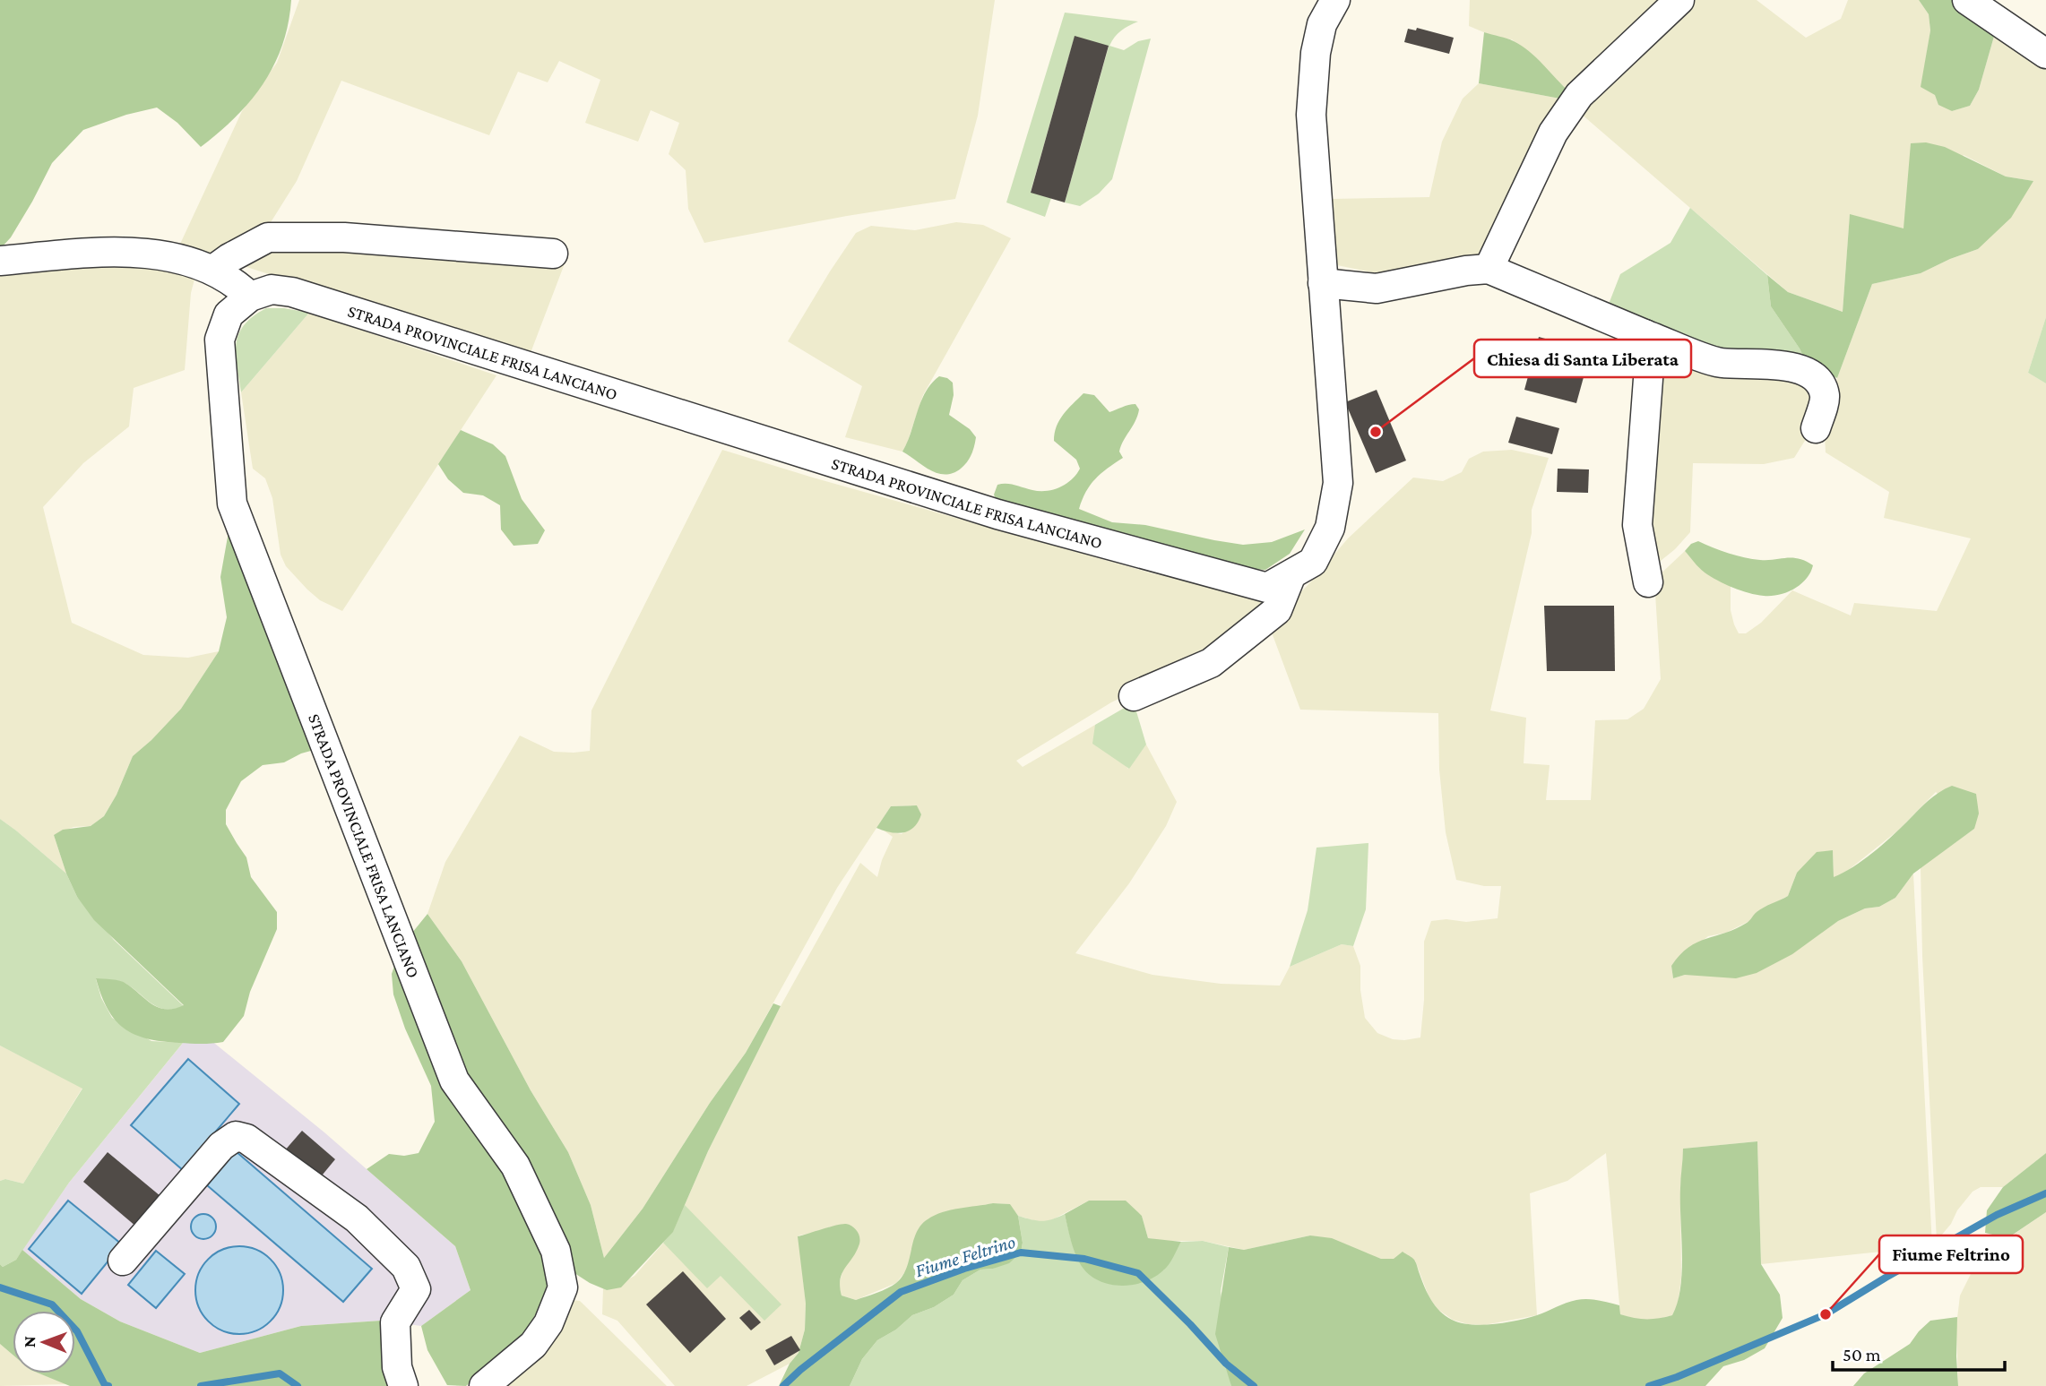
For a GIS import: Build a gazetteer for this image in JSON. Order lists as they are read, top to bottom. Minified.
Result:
{"streets":{"street":["STRADA PROVINCIALE FRISA LANCIANO"]},"water":["Fiume Feltrino"],"places":["Chiesa di Santa Liberata","Fiume Feltrino"],"scale_bar":"50 m","north":"left"}
